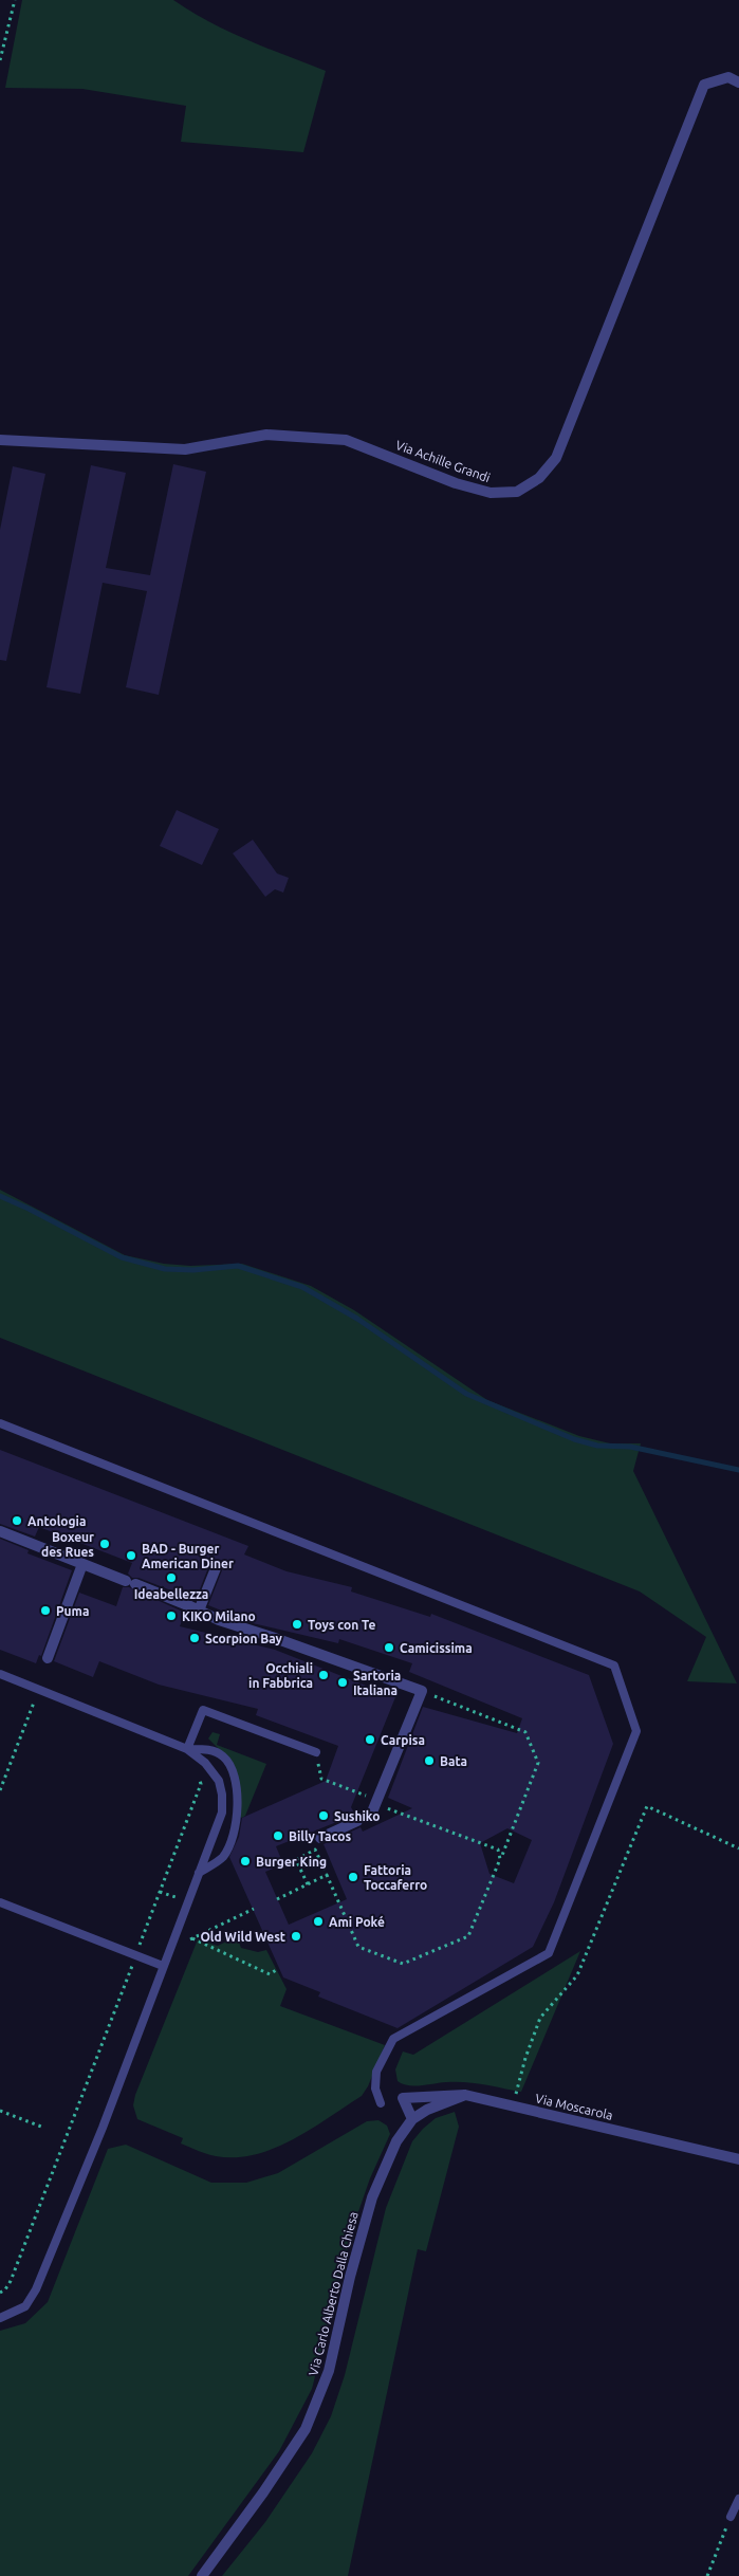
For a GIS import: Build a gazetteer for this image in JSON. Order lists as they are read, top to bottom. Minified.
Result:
{"streets":{"street":["Via Achille Grandi","Via Moscarola","Via Carlo Alberto Dalla Chiesa"]},"crossings":[["Via Moscarola","Via Carlo Alberto Dalla Chiesa"]],"places":["Antologia","Boxeur des Rues","BAD - Burger American Diner","Ideabellezza","Puma","KIKO Milano","Toys con Te","Scorpion Bay","Camicissima","Occhiali in Fabbrica","Sartoria Italiana","Carpisa","Bata","Sushiko","Billy Tacos","Burger King","Fattoria Toccaferro","Ami Poké","Old Wild West"]}
